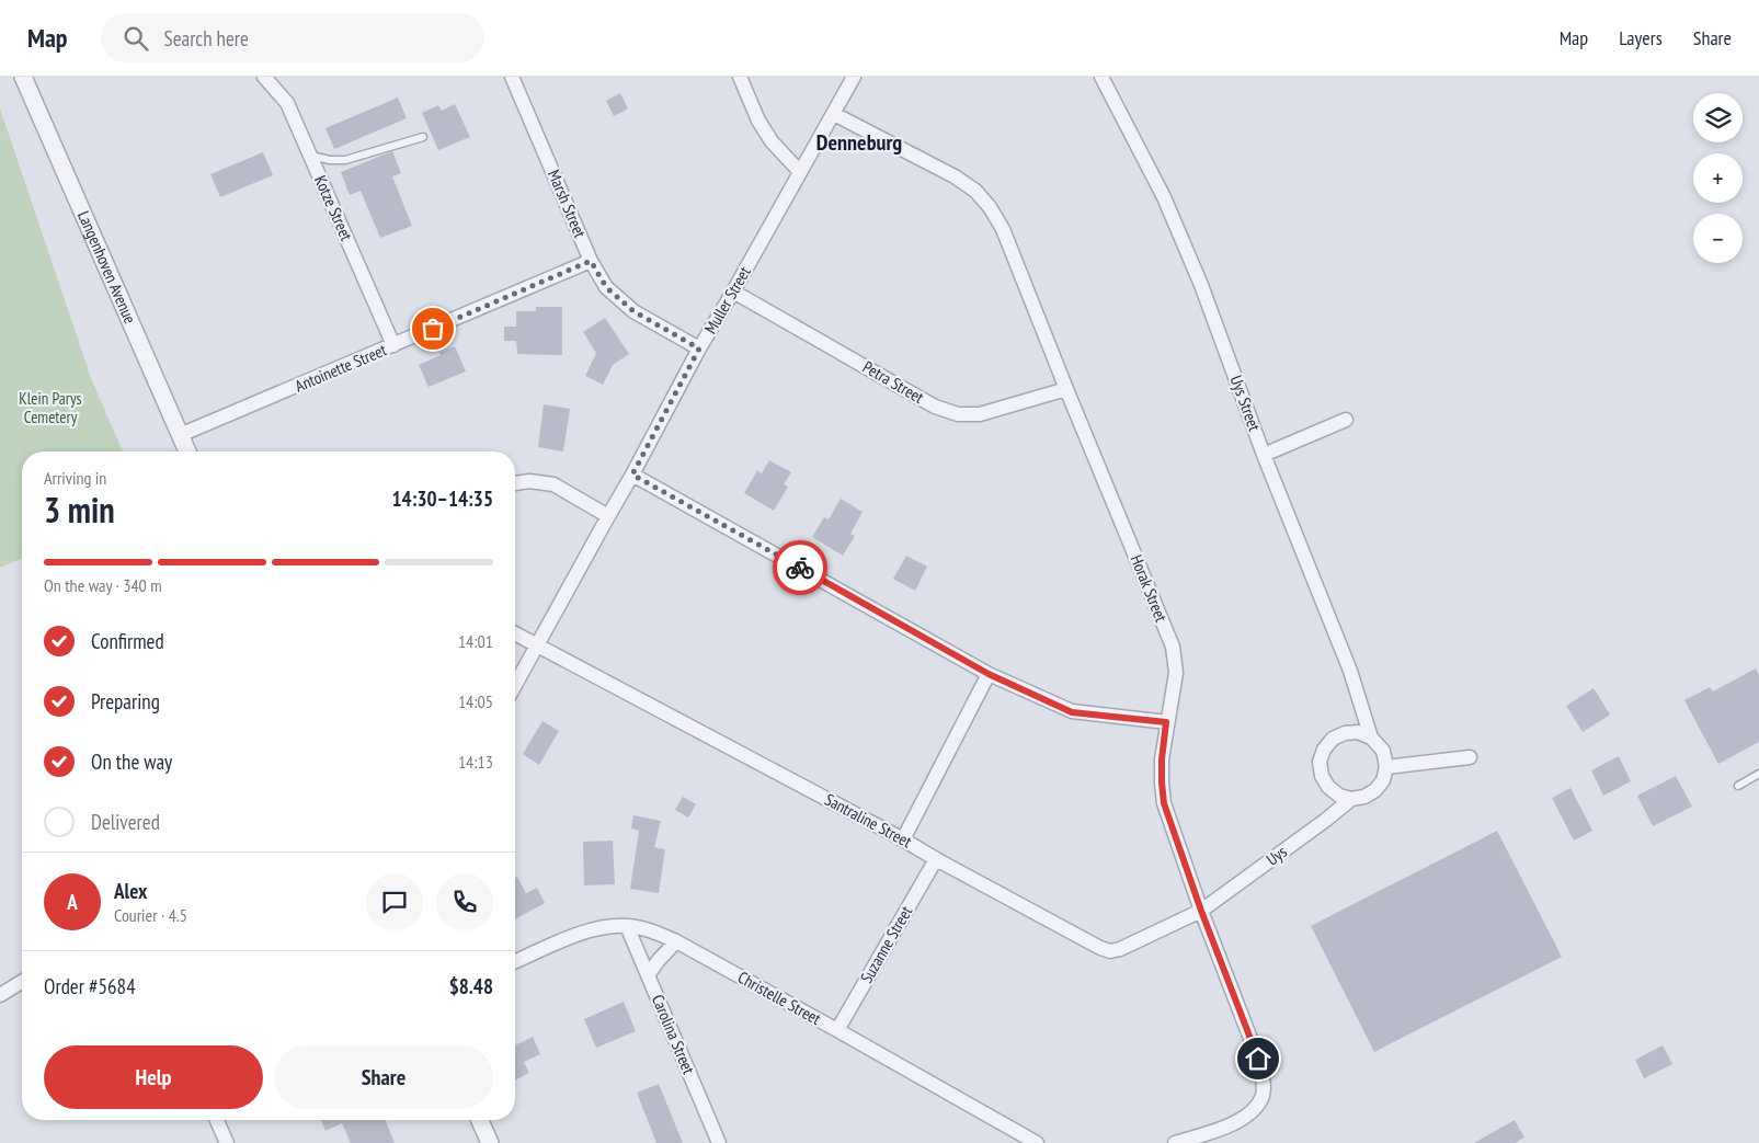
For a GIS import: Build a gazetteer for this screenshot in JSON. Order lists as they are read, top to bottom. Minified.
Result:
{"streets":{"street":["Marsh Street","Kotze Street","Langenhoven Avenue","Muller Street","Antoinette Street","Petra Street","Uys Street","Horak Street","Santraline Street","Uys","Suzanne Street","Christelle Street","Carolina Street"]},"crossings":[["Marsh Street","Muller Street"],["Marsh Street","Antoinette Street"],["Kotze Street","Antoinette Street"],["Langenhoven Avenue","Antoinette Street"],["Muller Street","Petra Street"],["Muller Street","Horak Street"],["Muller Street","Santraline Street"],["Petra Street","Horak Street"],["Uys Street","Uys"],["Horak Street","Santraline Street"],["Horak Street","Uys"],["Santraline Street","Uys"],["Santraline Street","Suzanne Street"],["Suzanne Street","Christelle Street"],["Christelle Street","Carolina Street"]],"districts":["Denneburg"],"parks":["Klein Parys Cemetery"],"page":{"header":"Map","search":"Search here","nav":["Map","Layers","Share"],"map_buttons":["+","−"],"heading":["3 min","Arriving in","14:30–14:35"],"panel":["Alex","Courier · 4.5","Order #5684","$8.48"],"bar":"On the way · 340 m","list":[["Confirmed","14:01"],["Preparing","14:05"],["On the way","14:13"],"Delivered"],"round":"A","buttons":["Help","Share"]}}
